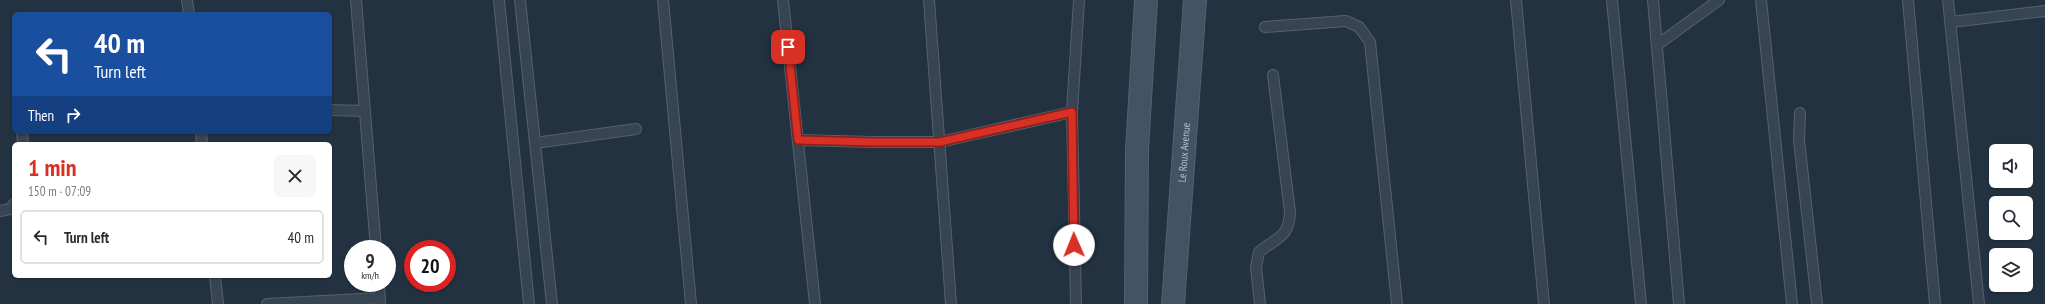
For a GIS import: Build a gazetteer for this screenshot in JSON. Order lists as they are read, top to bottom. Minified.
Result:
{"streets":{"main road":["Le Roux Avenue"]},"page":{"turn":["40 m","Turn left"],"then":"Then","heading":["1 min","150 m · 07:09"],"list":[{"name":"Turn left","value":"40 m"}],"speed":"9 km/h","limit":"20"}}
